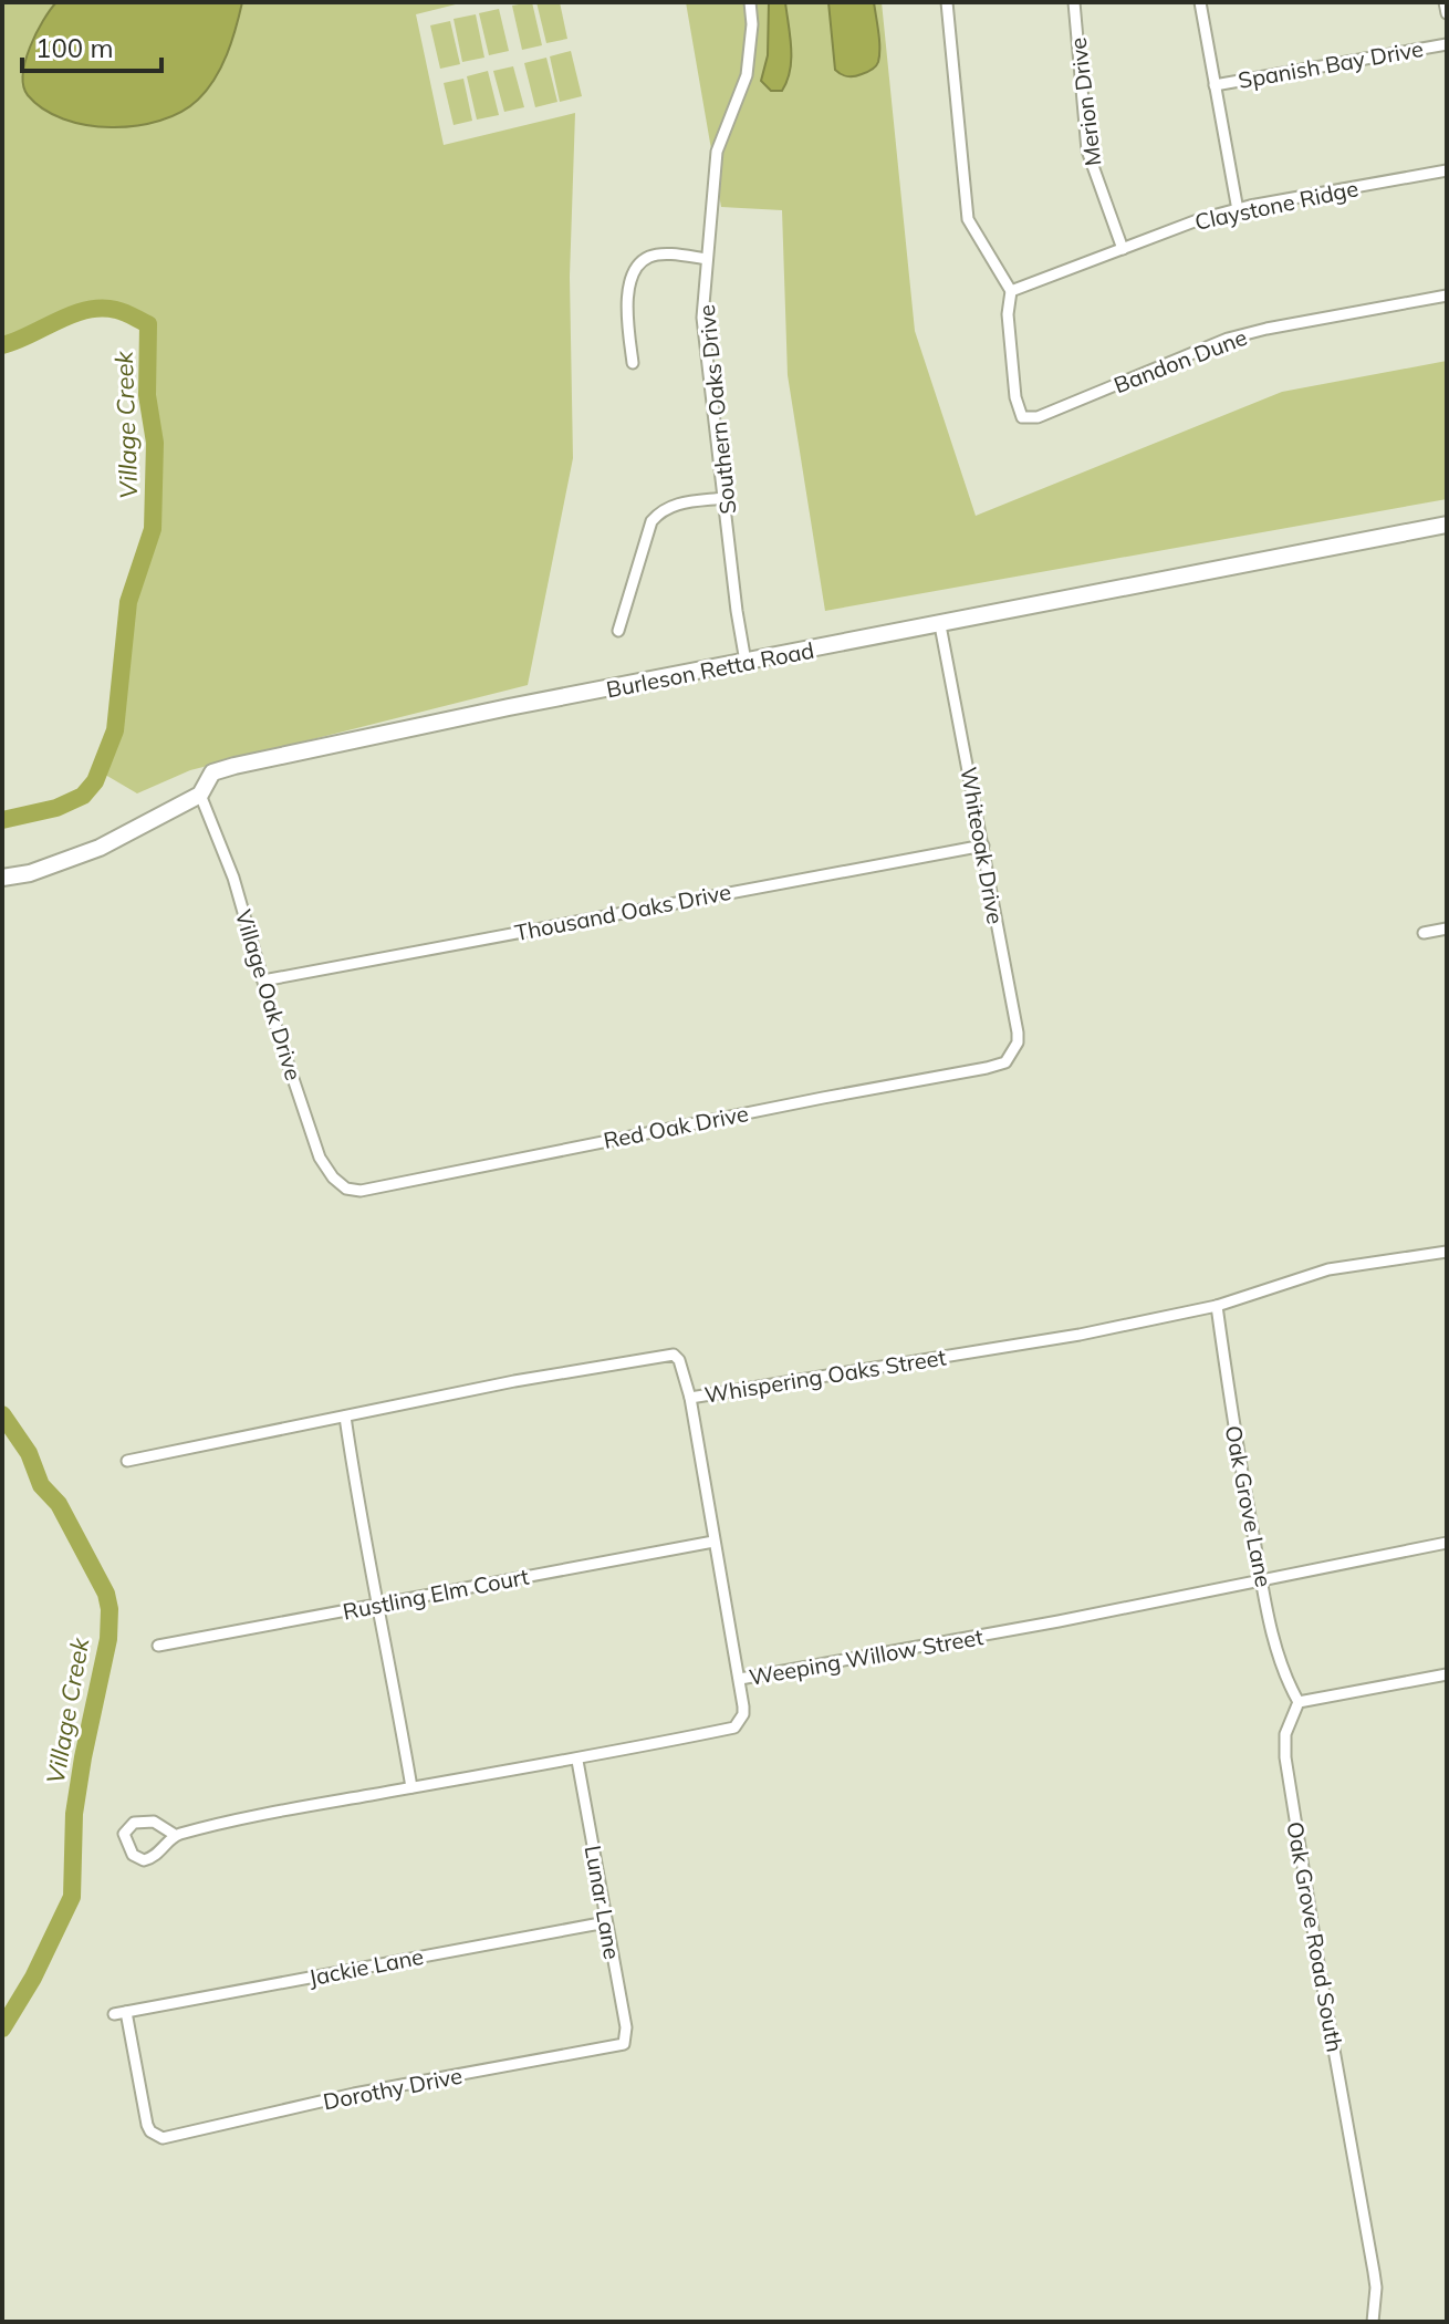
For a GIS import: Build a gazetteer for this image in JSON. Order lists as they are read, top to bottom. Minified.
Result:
{"streets":{"street":["Spanish Bay Drive","Merion Drive","Claystone Ridge","Bandon Dune","Southern Oaks Drive","Burleson Retta Road","Whiteoak Drive","Thousand Oaks Drive","Village Oak Drive","Red Oak Drive","Whispering Oaks Street","Oak Grove Lane","Rustling Elm Court","Weeping Willow Street","Lunar Lane","Oak Grove Road South","Jackie Lane","Dorothy Drive"]},"crossings":[["Merion Drive","Claystone Ridge"],["Claystone Ridge","Bandon Dune"],["Southern Oaks Drive","Burleson Retta Road"],["Burleson Retta Road","Whiteoak Drive"],["Burleson Retta Road","Village Oak Drive"],["Whiteoak Drive","Thousand Oaks Drive"],["Whiteoak Drive","Red Oak Drive"],["Thousand Oaks Drive","Village Oak Drive"],["Village Oak Drive","Red Oak Drive"],["Whispering Oaks Street","Oak Grove Lane"],["Oak Grove Lane","Weeping Willow Street"],["Oak Grove Lane","Oak Grove Road South"],["Weeping Willow Street","Lunar Lane"],["Lunar Lane","Jackie Lane"],["Lunar Lane","Dorothy Drive"],["Jackie Lane","Dorothy Drive"]],"water":["Village Creek"],"scale_bar":"100 m"}
